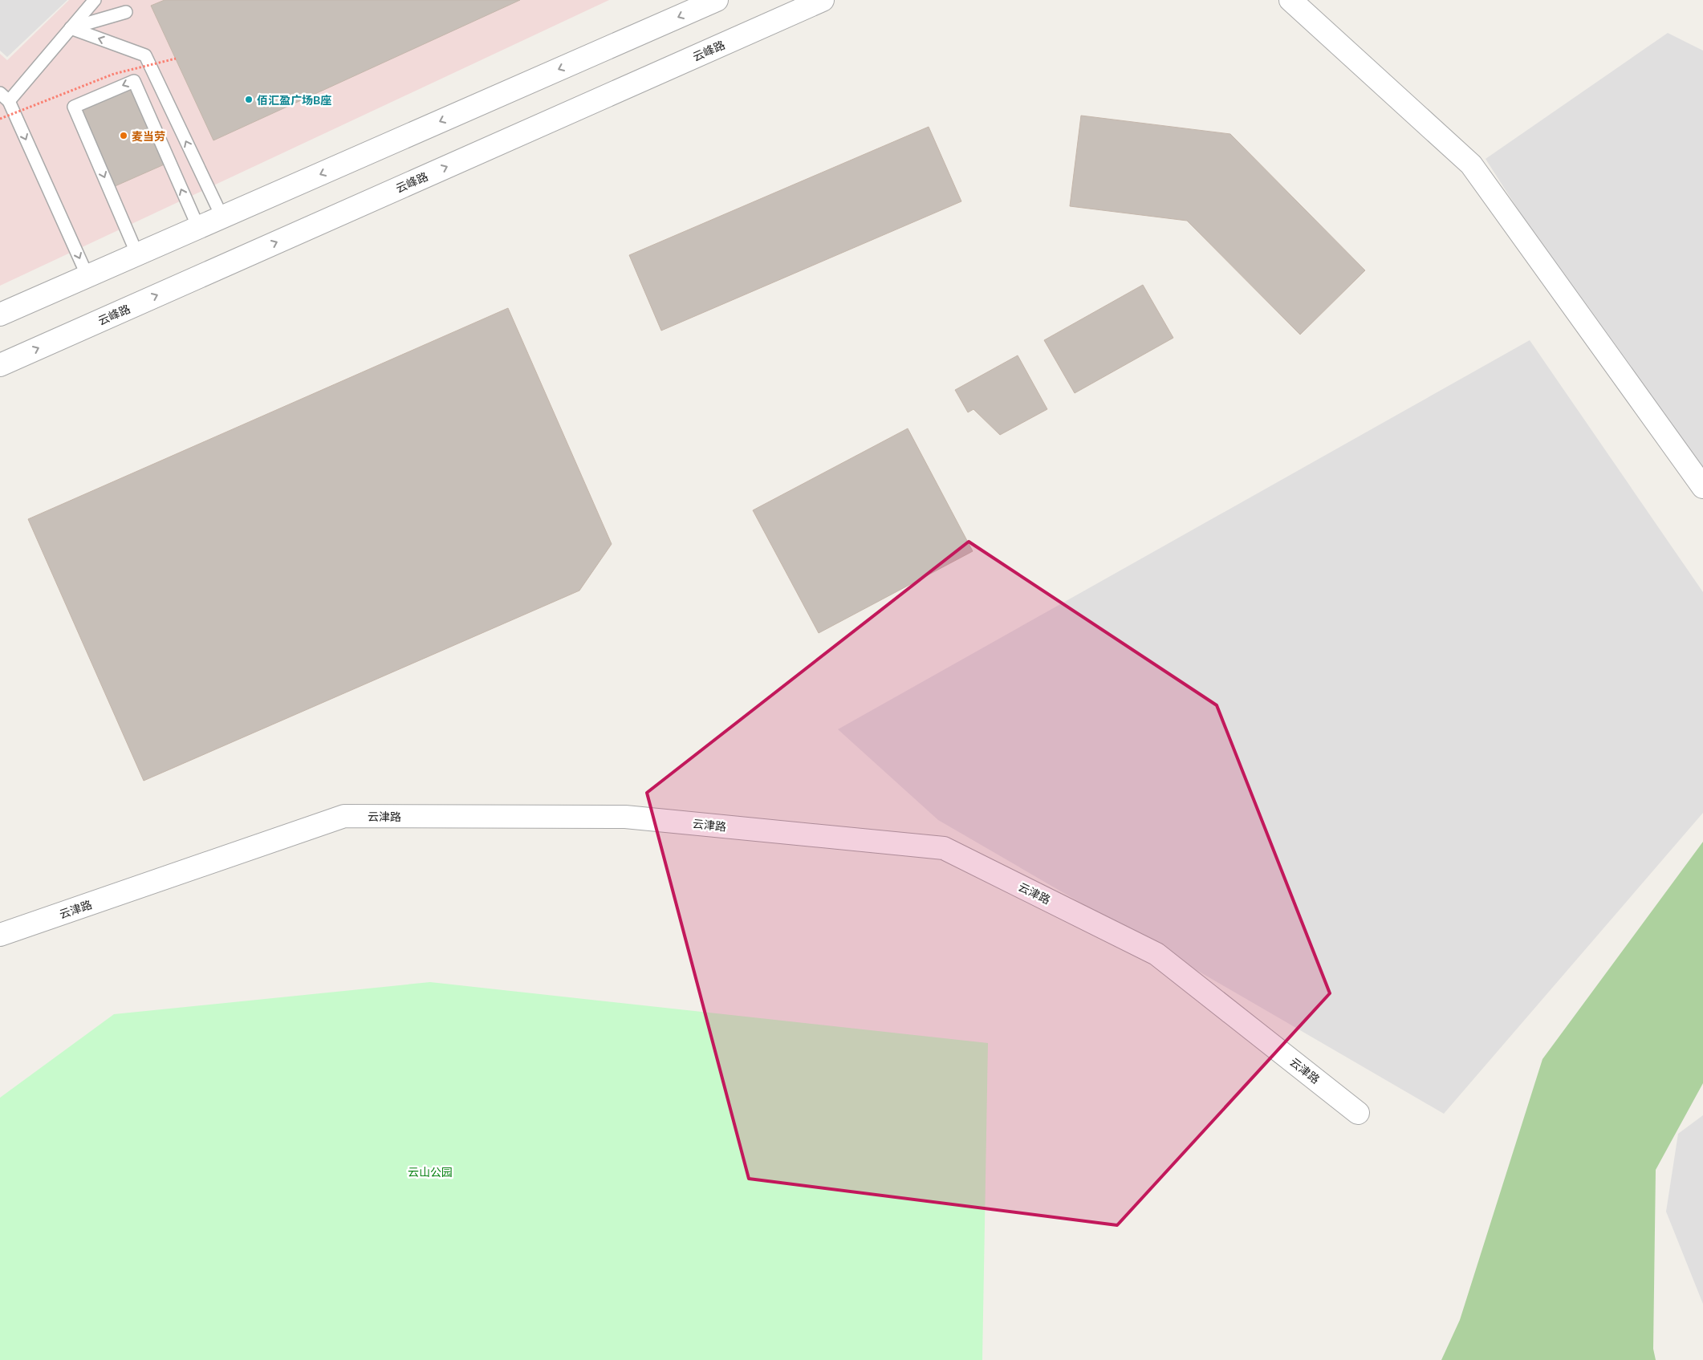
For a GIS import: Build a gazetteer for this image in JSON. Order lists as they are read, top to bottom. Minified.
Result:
{"streets":{"street":["云峰路","云津路"]},"parks":["云山公园"],"places":["佰汇盈广场B座","麦当劳"]}
